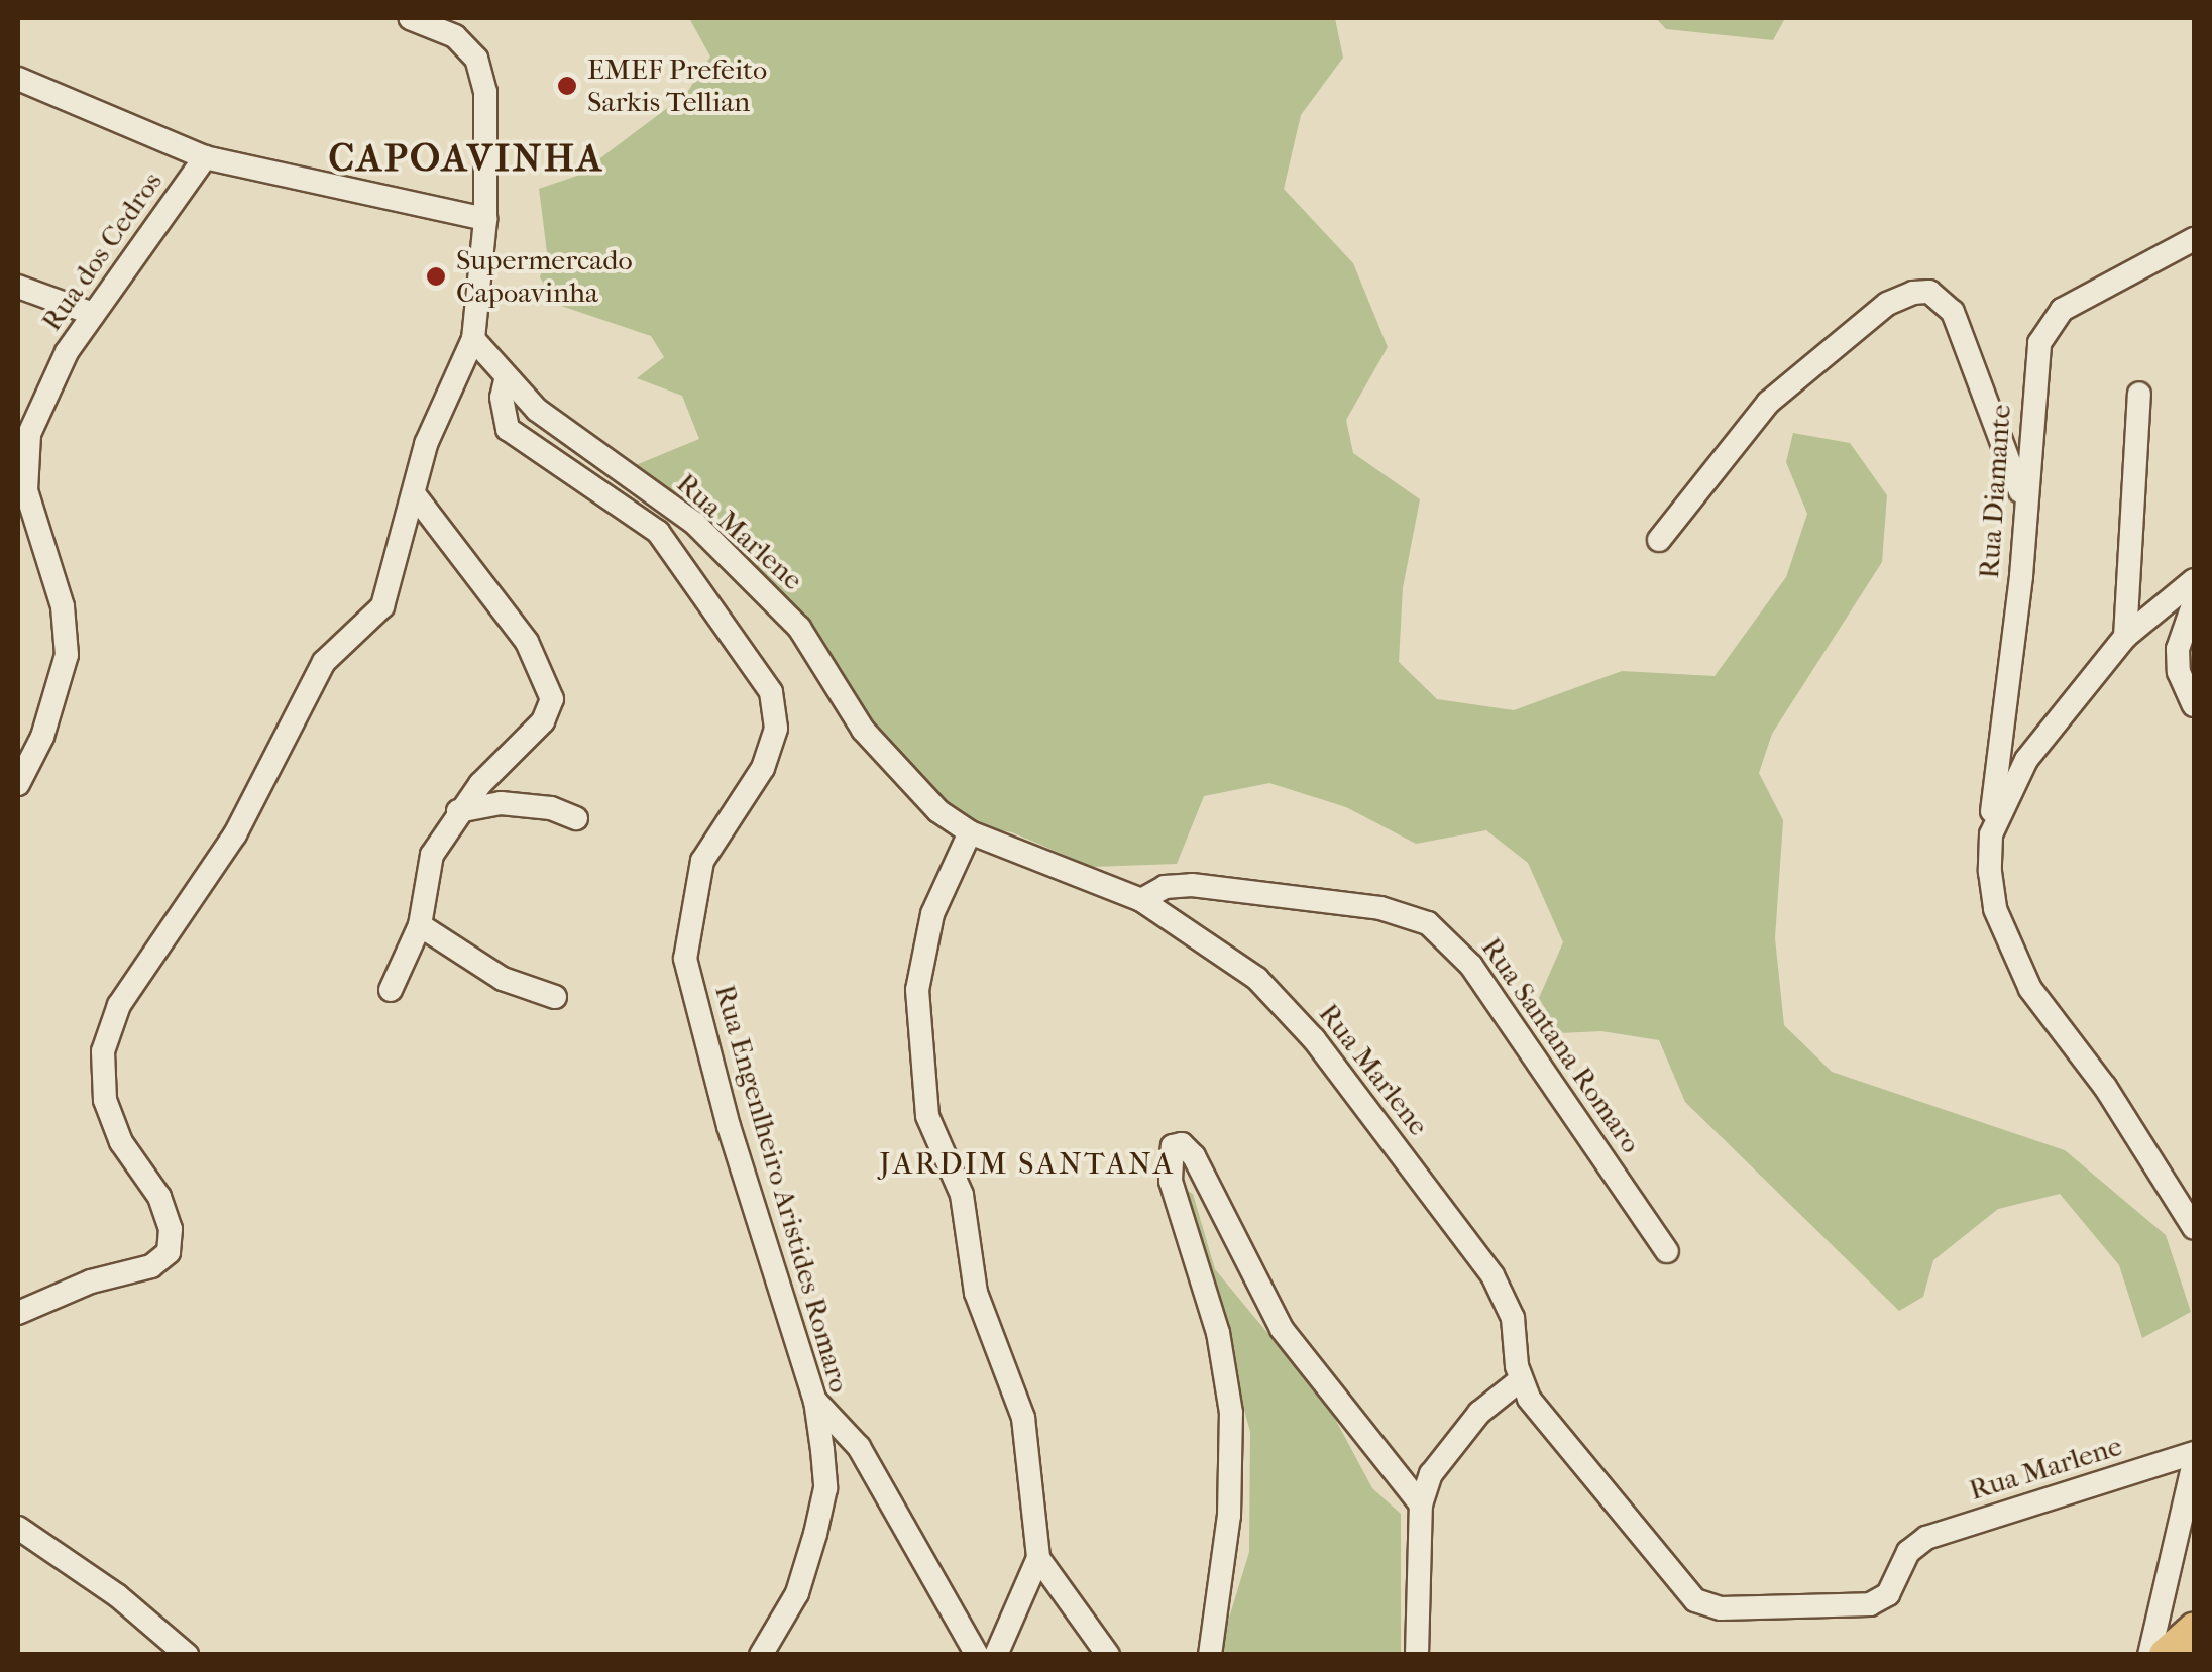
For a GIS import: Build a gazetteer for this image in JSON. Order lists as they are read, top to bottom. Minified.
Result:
{"streets":{"street":["Rua dos Cedros","Rua Diamante","Rua Marlene","Rua Santana Romaro","Rua Engenlheiro Aristides Romaro"]},"crossings":[["Rua Marlene","Rua Santana Romaro"],["Rua Marlene","Rua Engenlheiro Aristides Romaro"]],"districts":["CAPOAVINHA","JARDIM SANTANA"],"places":["EMEF Prefeito Sarkis Tellian","Supermercado Capoavinha"]}
